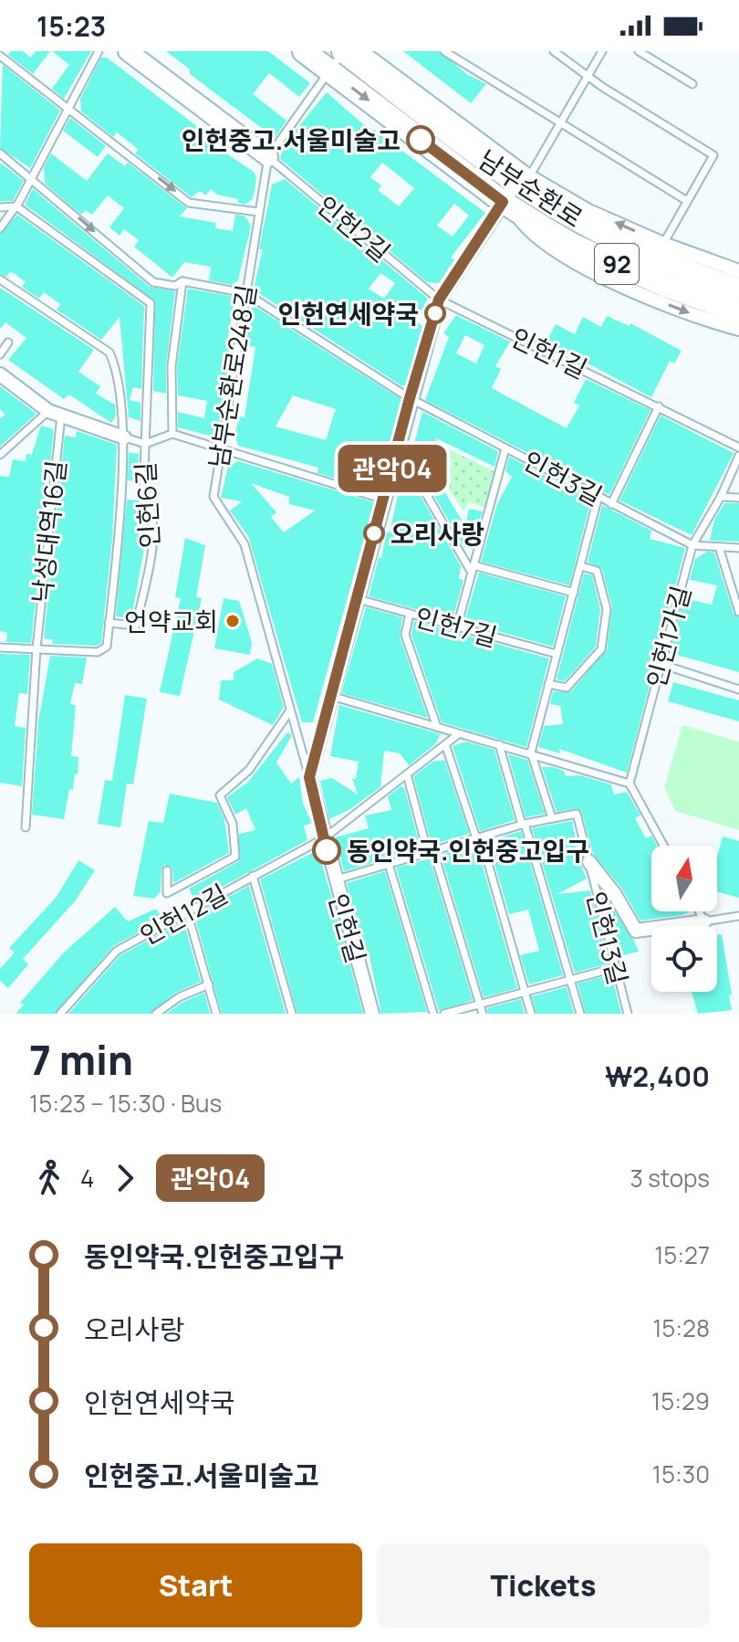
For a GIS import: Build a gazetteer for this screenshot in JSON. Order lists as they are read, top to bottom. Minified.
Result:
{"streets":{"main road":["남부순환로","92"],"street":["인헌길","인헌13길"],"lane":["인헌2길","인헌1길","남부순환로248길","인헌3길","인헌6길","낙성대역16길","인헌7길","인헌1가길","인헌12길"]},"crossings":[["남부순환로","남부순환로248길"],["남부순환로","인헌길"],["인헌2길","인헌1길"],["인헌2길","남부순환로248길"],["인헌2길","인헌길"],["인헌1길","인헌길"],["남부순환로248길","인헌3길"],["남부순환로248길","인헌6길"],["남부순환로248길","인헌길"],["인헌3길","인헌1가길"],["인헌3길","인헌길"],["인헌6길","인헌길"],["인헌7길","인헌길"],["인헌12길","인헌길"],["인헌길","인헌13길"]],"places":["인헌중고.서울미술고","인헌연세약국","오리사랑","언약교회","동인약국.인헌중고입구"],"lines":["bus line 관악04"],"north":"top","page":{"status":"15:23","on_map":"관악04","heading":["7 min","15:23 – 15:30 · Bus","₩2,400"],"legs":["4","관악04","3 stops"],"list":[{"name":"동인약국.인헌중고입구","value":"15:27"},{"name":"오리사랑","value":"15:28"},{"name":"인헌연세약국","value":"15:29"},{"name":"인헌중고.서울미술고","value":"15:30"}],"buttons":["Start","Tickets"]}}
